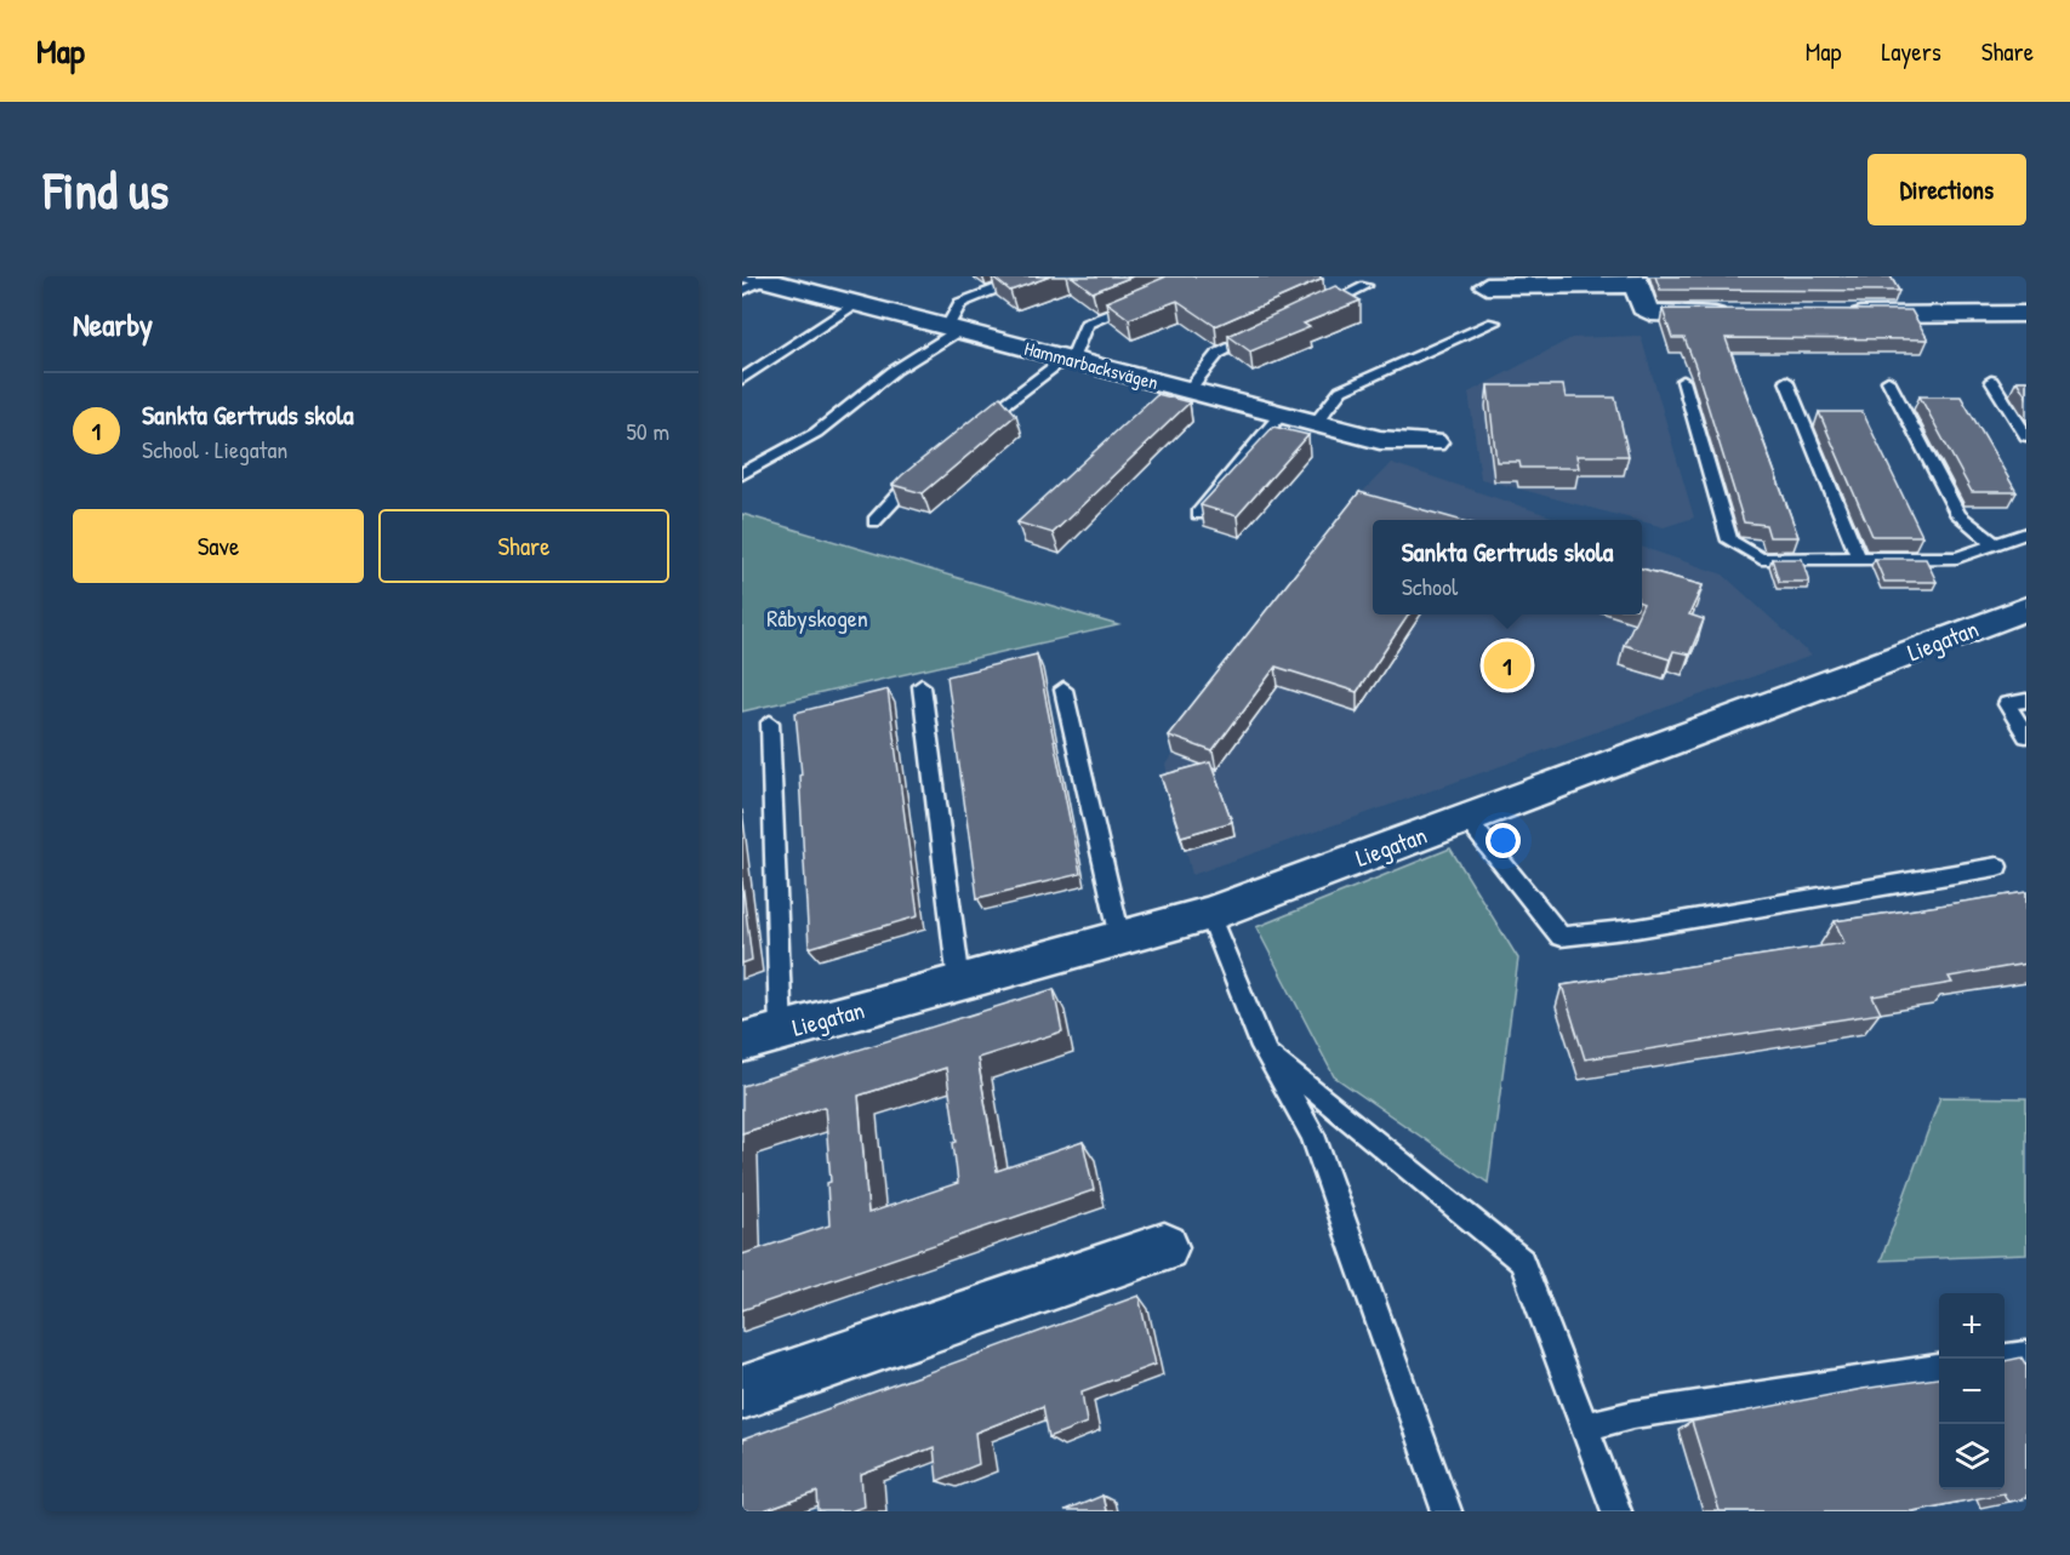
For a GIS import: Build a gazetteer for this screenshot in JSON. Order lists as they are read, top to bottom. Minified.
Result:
{"streets":{"street":["Hammarbacksvägen","Liegatan"]},"parks":["Råbyskogen"],"page":{"header":"Map","nav":["Map","Layers","Share"],"buttons":["Directions",["Save","Share"]],"title":"Find us","heading":"Nearby","list":[{"mark":"1","name":"Sankta Gertruds skola","note":"School · Liegatan","value":"50 m"}],"popup":["Sankta Gertruds skola","School"],"pins":"1","map_buttons":["+","−"]}}
